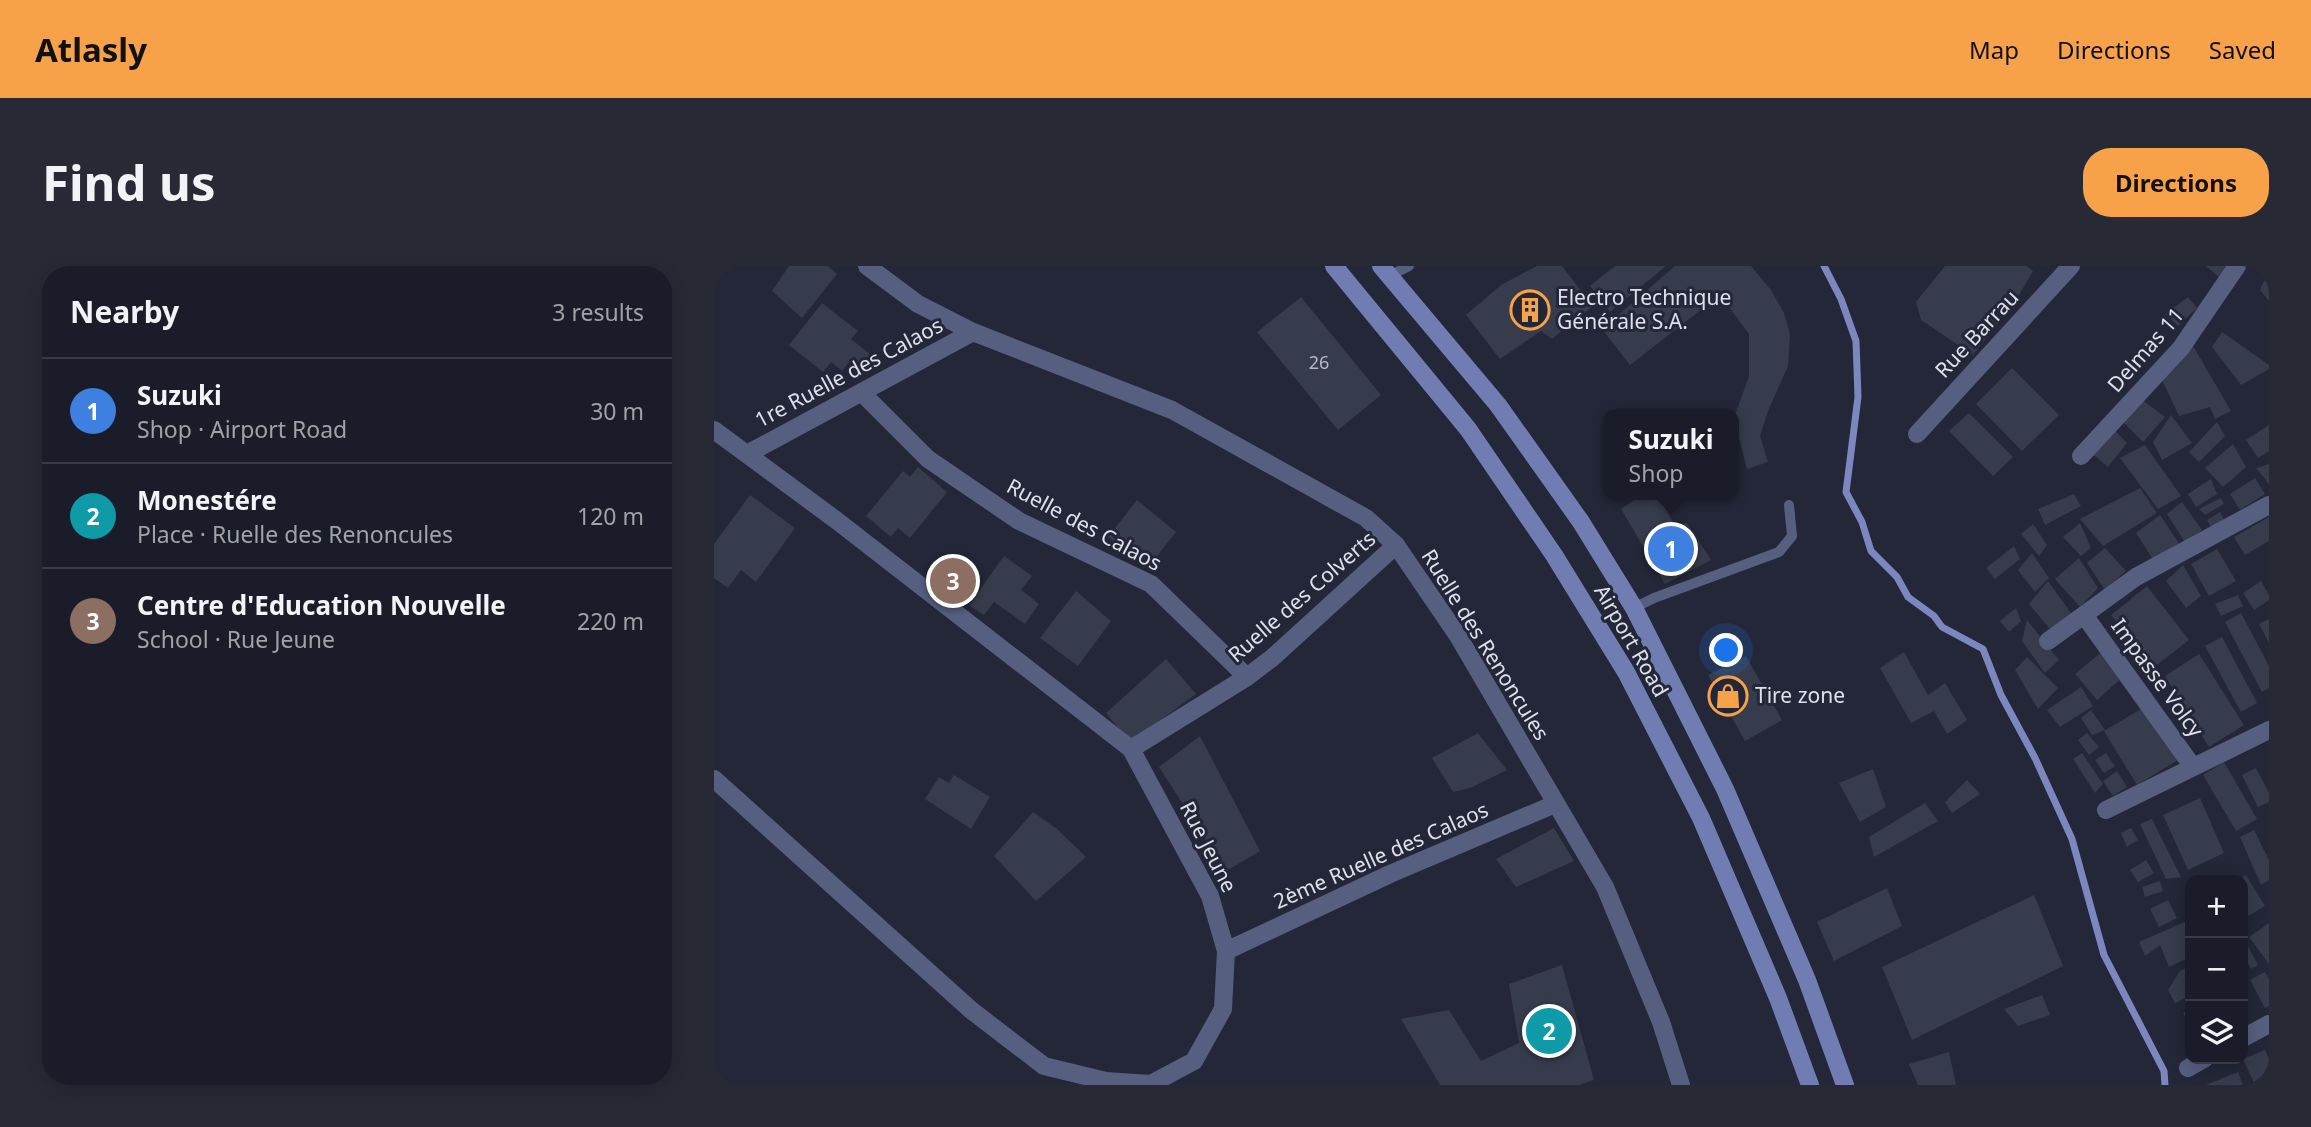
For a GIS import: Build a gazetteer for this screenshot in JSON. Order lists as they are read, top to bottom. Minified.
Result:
{"streets":{"main road":["Airport Road"],"street":["Rue Barrau","Delmas 11","1re Ruelle des Calaos","Ruelle des Calaos","Ruelle des Colverts","Ruelle des Renoncules","Impasse Volcy","Rue Jeune","2ème Ruelle des Calaos"]},"crossings":[["1re Ruelle des Calaos","Ruelle des Calaos"],["1re Ruelle des Calaos","Ruelle des Renoncules"],["1re Ruelle des Calaos","Rue Jeune"],["Ruelle des Calaos","Ruelle des Colverts"],["Ruelle des Colverts","Ruelle des Renoncules"],["Ruelle des Colverts","Rue Jeune"],["Ruelle des Renoncules","2ème Ruelle des Calaos"],["Rue Jeune","2ème Ruelle des Calaos"]],"places":{"building":["Electro Technique Générale S.A."],"shop":["Tire zone"]},"house_numbers":["26"],"page":{"header":"Atlasly","nav":["Map","Directions","Saved"],"buttons":"Directions","title":"Find us","heading":["Nearby","3 results"],"list":[{"mark":"1","name":"Suzuki","note":"Shop · Airport Road","value":"30 m"},{"mark":"2","name":"Monestére","note":"Place · Ruelle des Renoncules","value":"120 m"},{"mark":"3","name":"Centre d'Education Nouvelle","note":"School · Rue Jeune","value":"220 m"}],"popup":["Suzuki","Shop"],"pins":["1","3","2"],"map_buttons":["+","−"]}}
